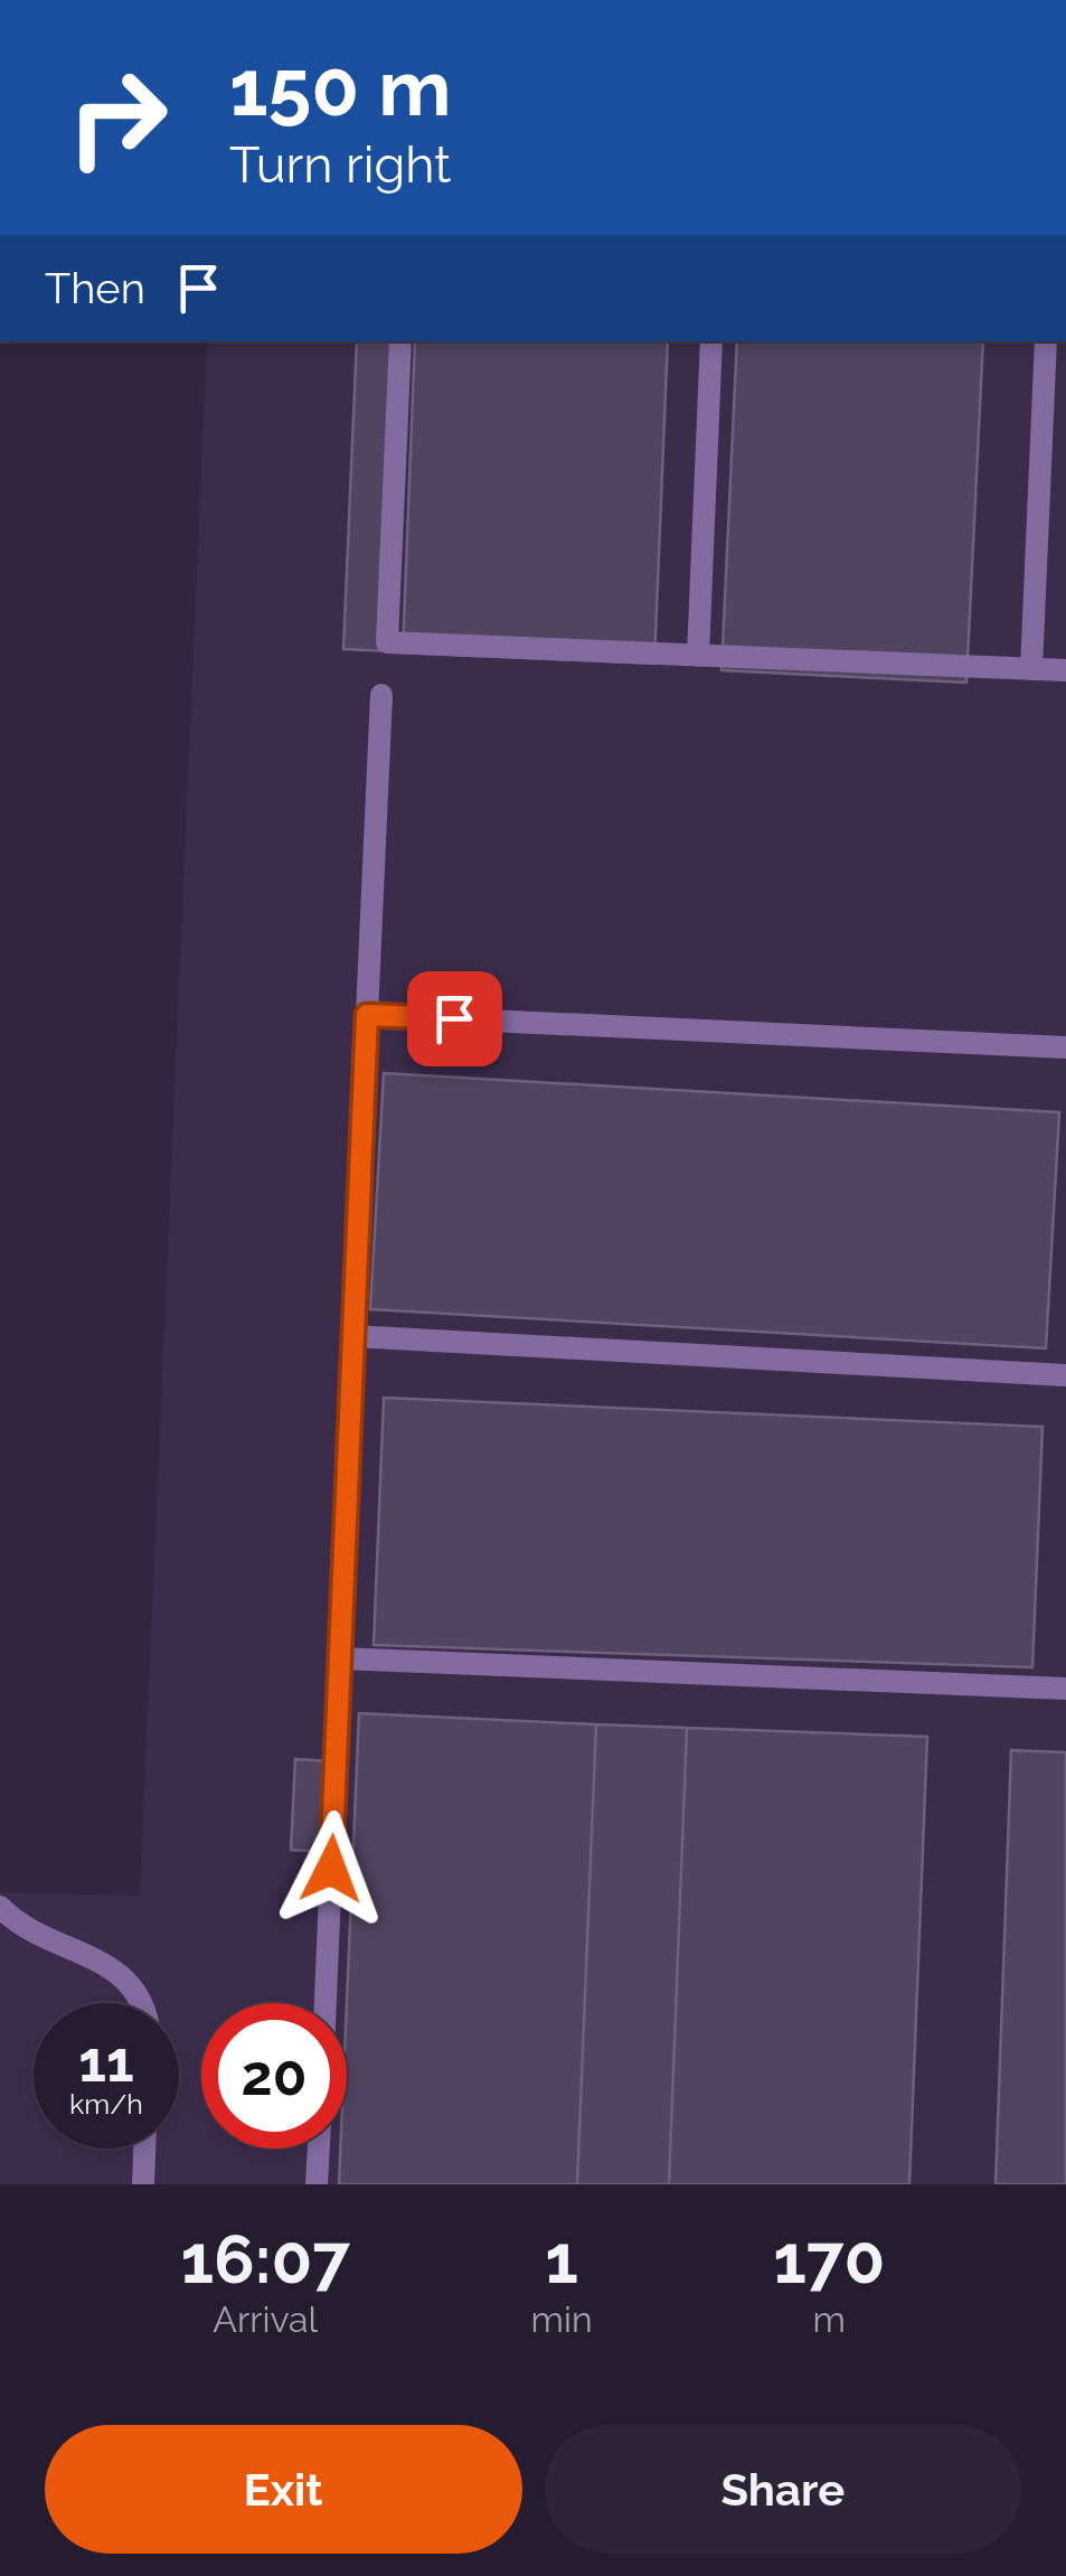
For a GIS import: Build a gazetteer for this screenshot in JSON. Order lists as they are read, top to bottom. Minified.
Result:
{"page":{"turn":["150 m","Turn right"],"then":"Then","speed":"11 km/h","limit":"20","eta":["16:07","Arrival","1","min","170","m"],"buttons":["Exit","Share"]}}
